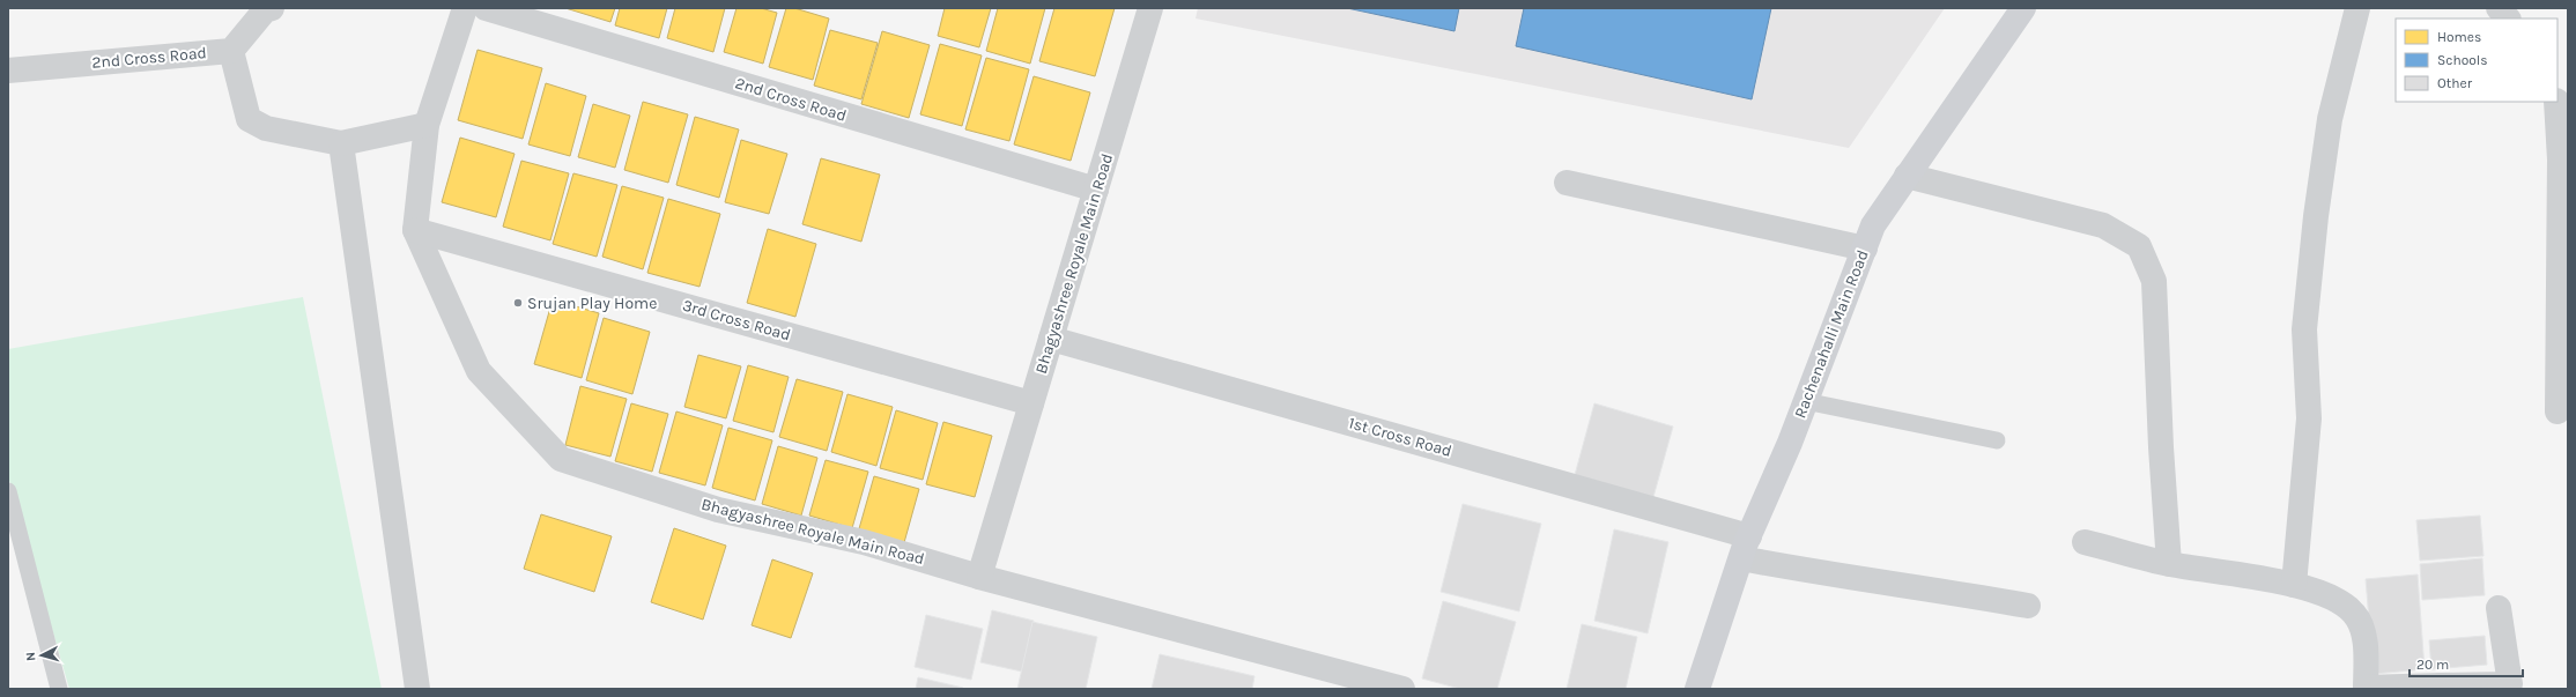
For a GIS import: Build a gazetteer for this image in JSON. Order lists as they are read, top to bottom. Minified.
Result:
{"streets":{"street":["2nd Cross Road","Bhagyashree Royale Main Road","3rd Cross Road","Rachenahalli Main Road","1st Cross Road"]},"crossings":[["2nd Cross Road","Bhagyashree Royale Main Road"],["Bhagyashree Royale Main Road","3rd Cross Road"],["Bhagyashree Royale Main Road","1st Cross Road"],["Rachenahalli Main Road","1st Cross Road"]],"places":["Srujan Play Home"],"legend":["Homes","Schools","Other"],"scale_bar":"20 m","north":"left"}
